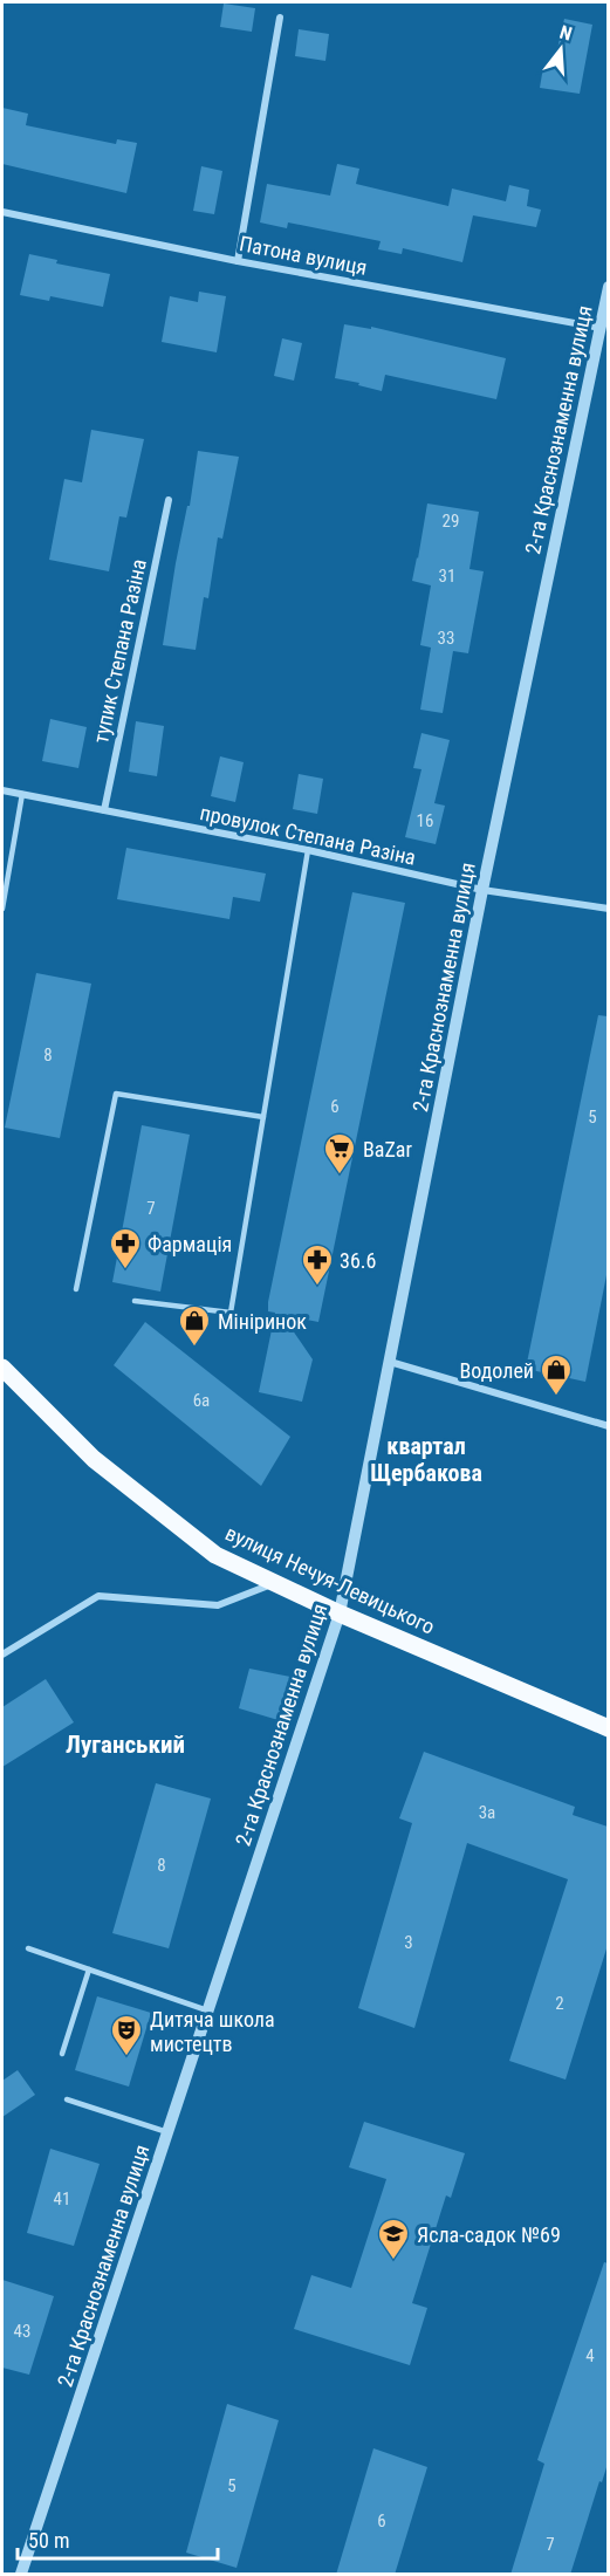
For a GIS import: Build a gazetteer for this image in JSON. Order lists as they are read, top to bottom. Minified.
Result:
{"streets":{"main road":["вулиця Нечуя-Левицького"],"street":["Патона вулиця","2-га Краснознаменна вулиця","тупик Степана Разіна","провулок Степана Разіна"]},"crossings":[["Патона вулиця","2-га Краснознаменна вулиця"],["2-га Краснознаменна вулиця","провулок Степана Разіна"],["2-га Краснознаменна вулиця","вулиця Нечуя-Левицького"],["тупик Степана Разіна","провулок Степана Разіна"]],"districts":["квартал Щербакова","Луганський"],"places":{"supermarket":["BaZar"],"pharmacy":["Фармація","36.6"],"shop":["Мініринок","Водолей"],"theatre":["Дитяча школа мистецтв"],"school or university":["Ясла-садок №69"]},"house_numbers":["29","31","33","16","8","6","5","7","6а","3а","8","3","2","41","43","4","5","6","7"],"scale_bar":"50 m","north":"top"}
